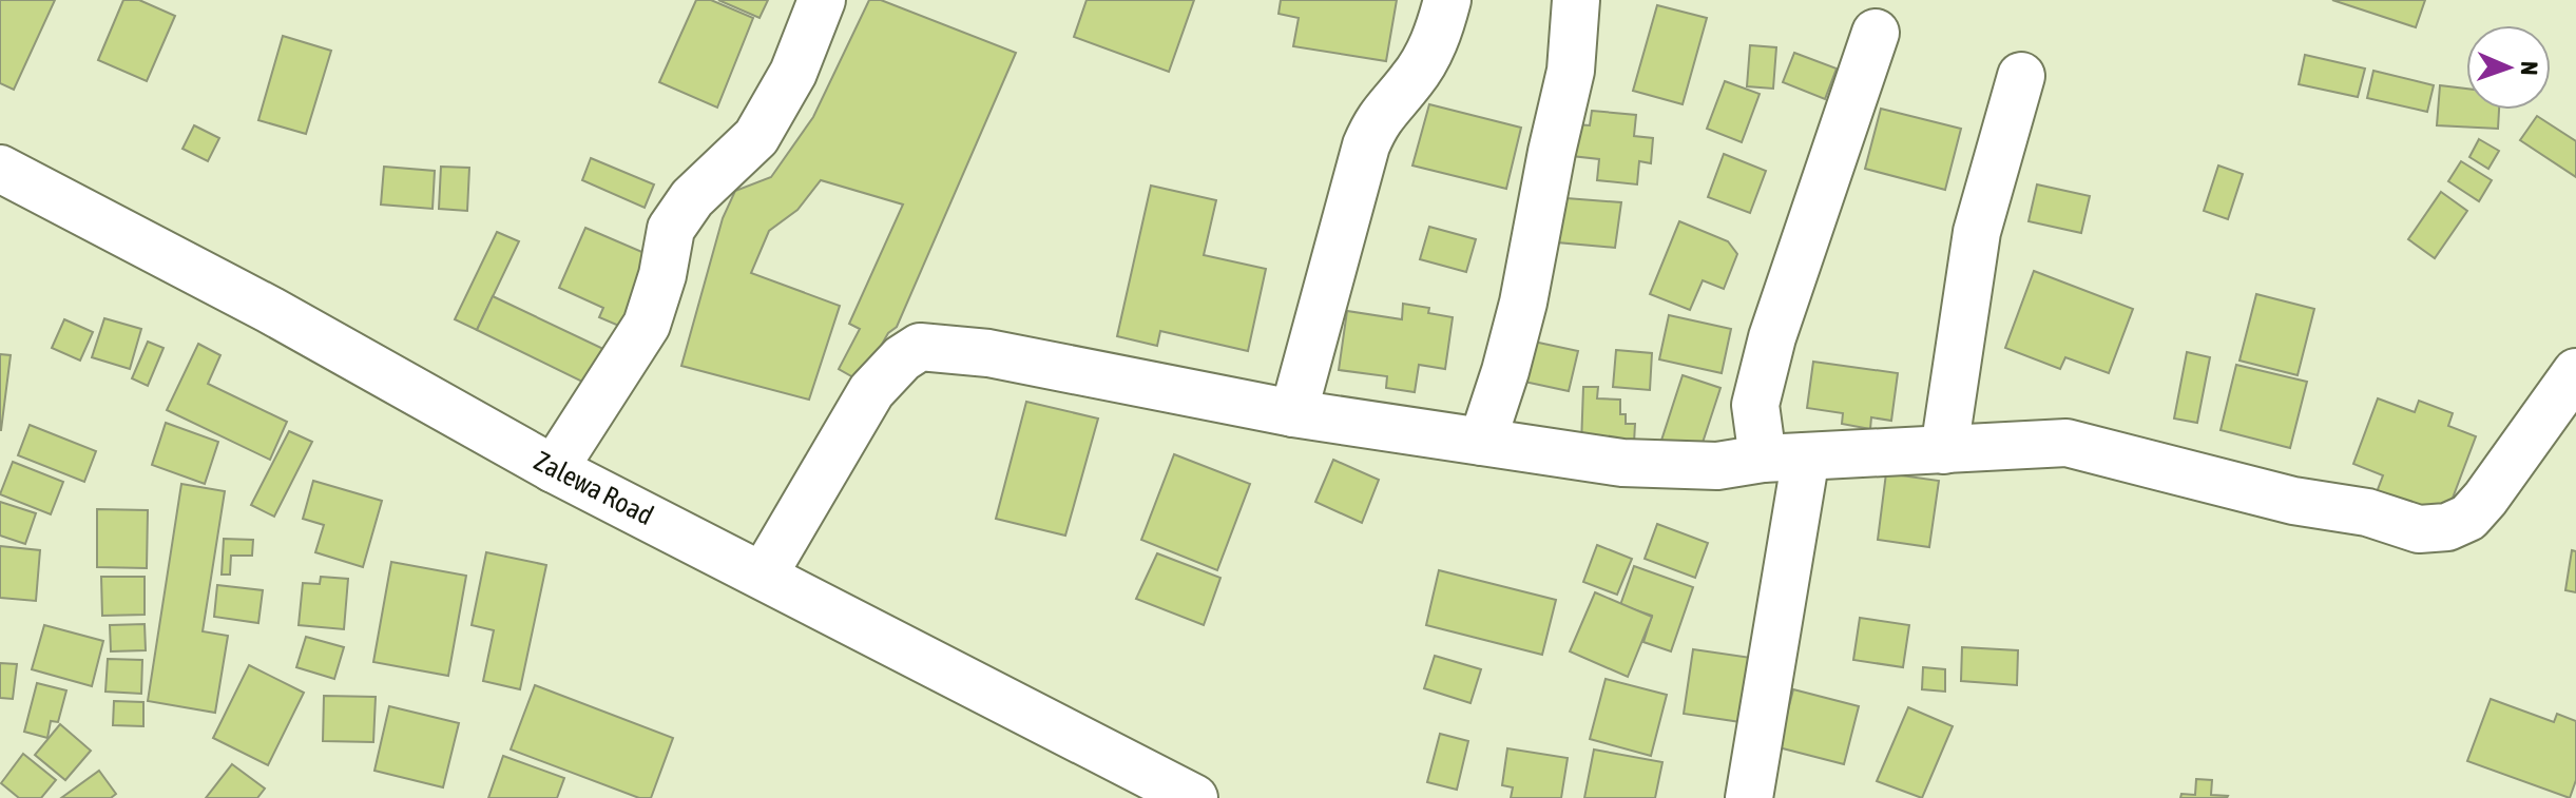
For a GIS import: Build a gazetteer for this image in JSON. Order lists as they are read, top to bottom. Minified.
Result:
{"streets":{"main road":["Zalewa Road"]},"north":"right"}
